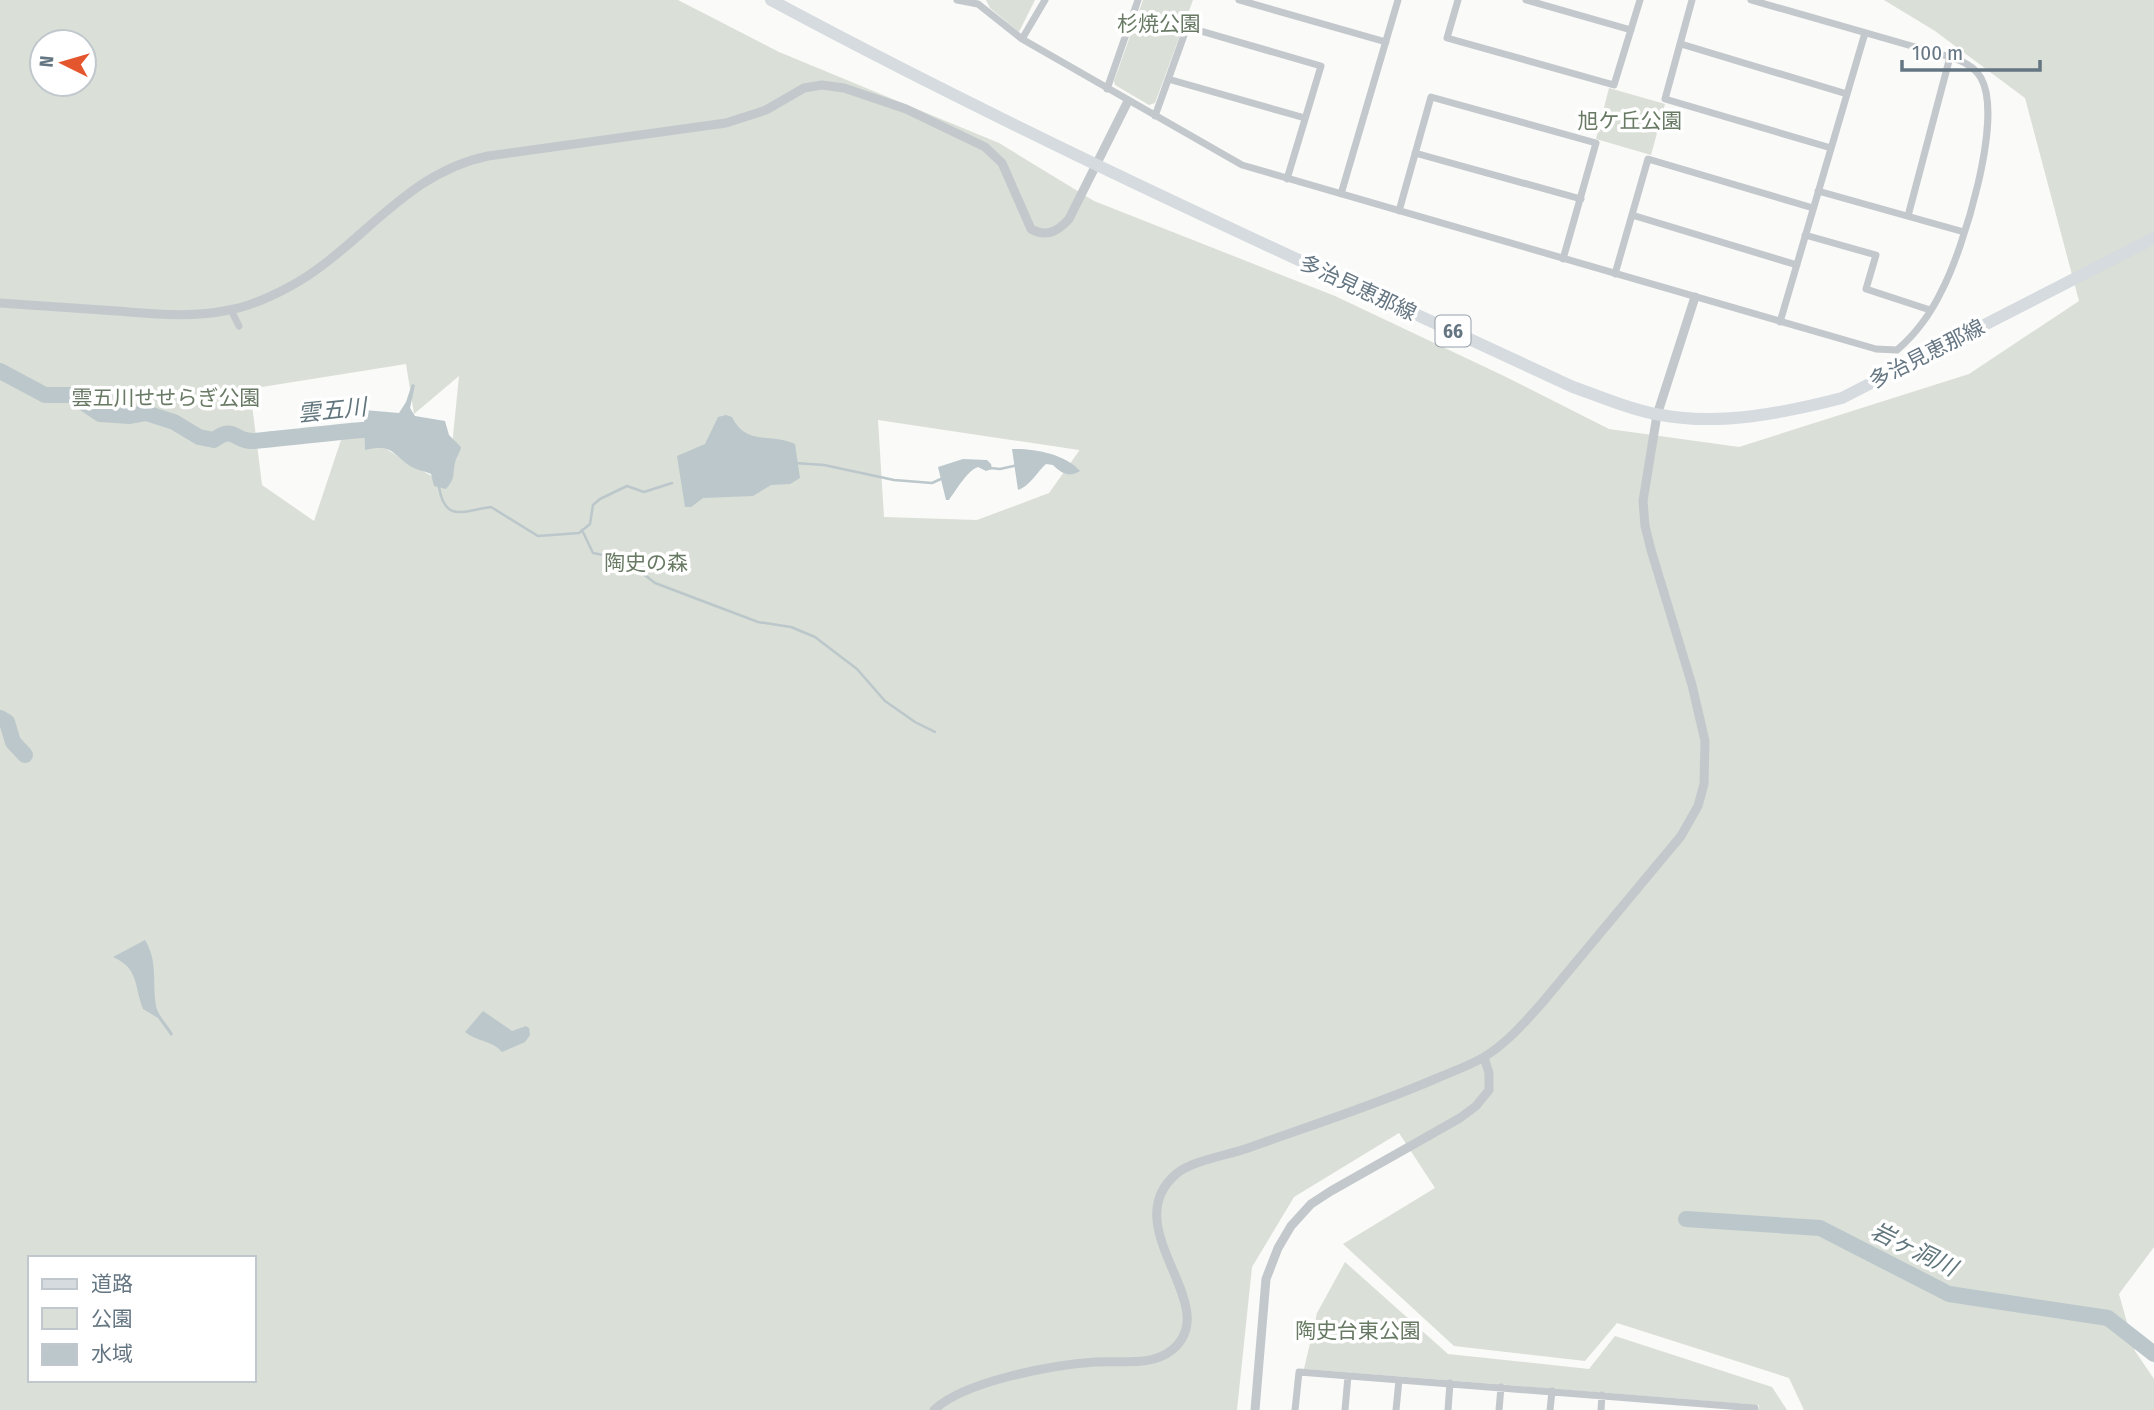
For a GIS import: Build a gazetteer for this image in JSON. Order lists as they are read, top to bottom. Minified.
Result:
{"streets":{"main road":["多治見恵那線","66"]},"water":["雲五川","岩ヶ洞川"],"parks":["杉焼公園","旭ケ丘公園","雲五川せせらぎ公園","陶史の森","陶史台東公園"],"legend":["道路","公園","水域"],"scale_bar":"100 m","north":"left"}
